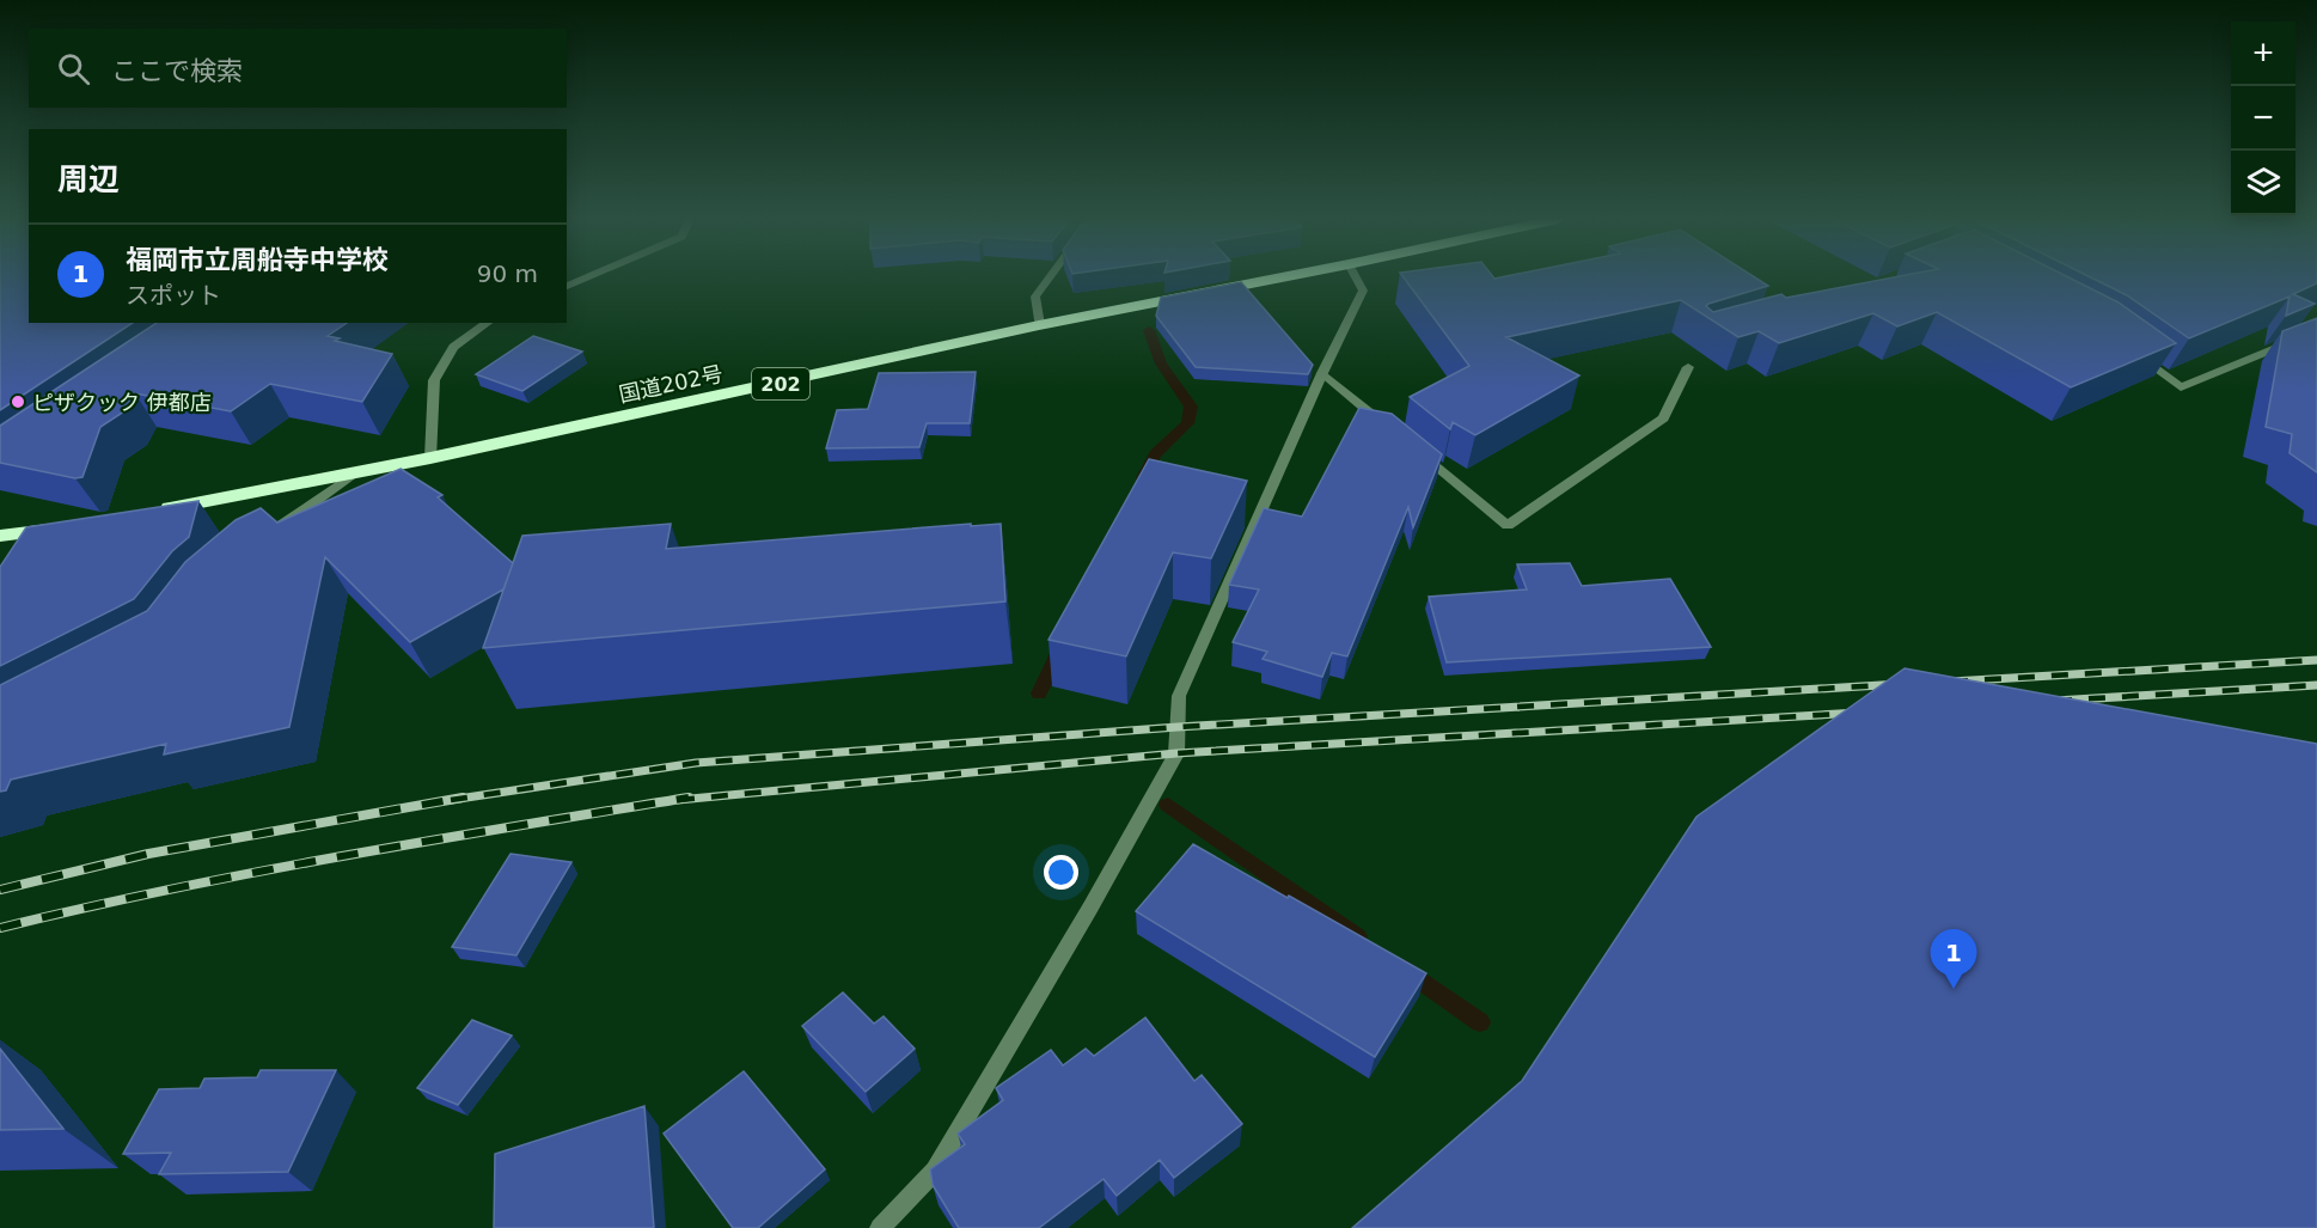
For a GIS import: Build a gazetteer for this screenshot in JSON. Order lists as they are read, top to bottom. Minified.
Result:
{"streets":{"highway":["国道202号","202"]},"places":["ピザクック 伊都店"],"page":{"map_buttons":["+","−"],"search":"ここで検索","heading":"周辺","list":[{"mark":"1","name":"福岡市立周船寺中学校","note":"スポット","value":"90 m"}],"pins":"1"}}
